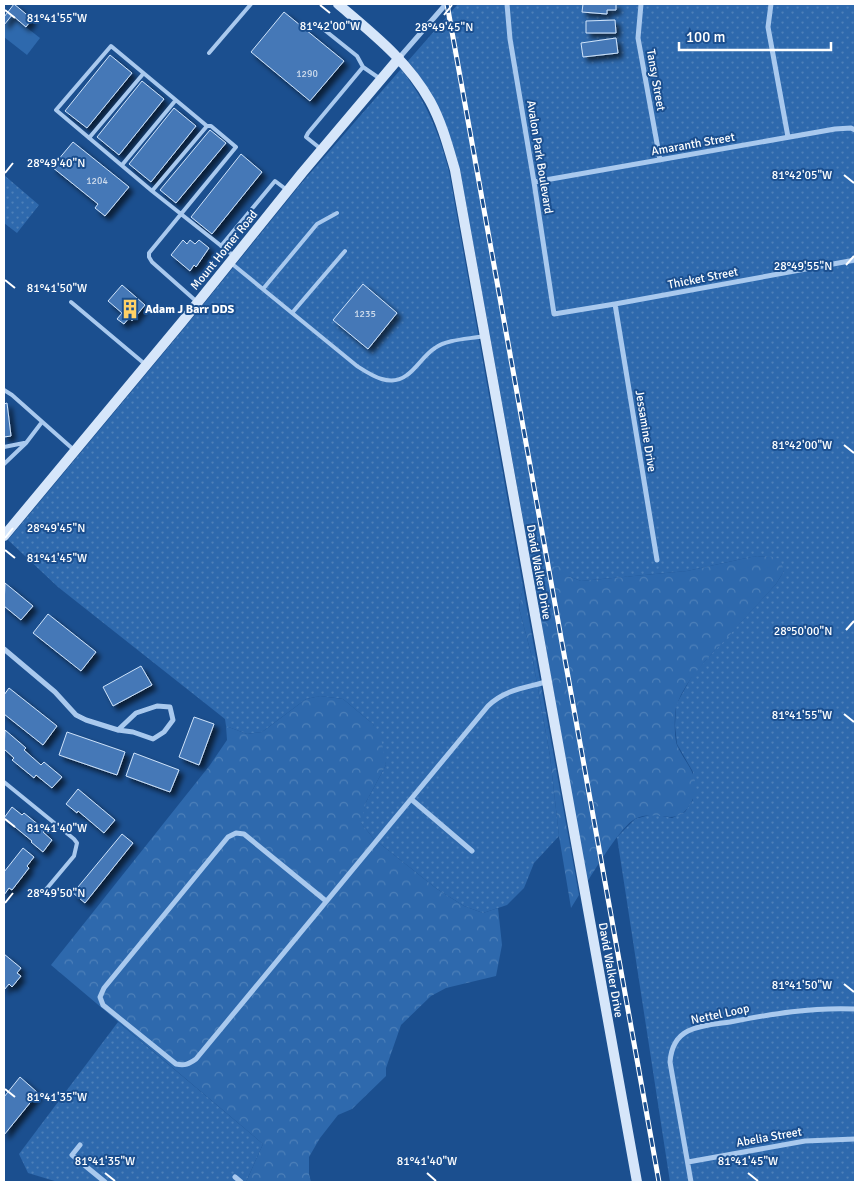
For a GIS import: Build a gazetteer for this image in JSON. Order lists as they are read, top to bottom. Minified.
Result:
{"streets":{"street":["Tansy Street","Amaranth Street","Avalon Park Boulevard","Mount Homer Road","Thicket Street","Jessamine Drive","David Walker Drive","Nettel Loop","Abelia Street"]},"crossings":[["Tansy Street","Amaranth Street"],["Amaranth Street","Avalon Park Boulevard"],["Avalon Park Boulevard","Thicket Street"],["Mount Homer Road","David Walker Drive"],["Thicket Street","Jessamine Drive"],["Nettel Loop","Abelia Street"]],"places":{"building":["Adam J Barr DDS"]},"house_numbers":["1290","1204","1235"],"scale_bar":"100 m","coordinates":["81°41'55\"W","81°42'00\"W","28°49'45\"N","28°49'40\"N","81°42'05\"W","28°49'55\"N","81°41'50\"W","81°41'45\"W","28°50'00\"N","81°41'40\"W","28°49'50\"N","81°41'35\"W"]}
